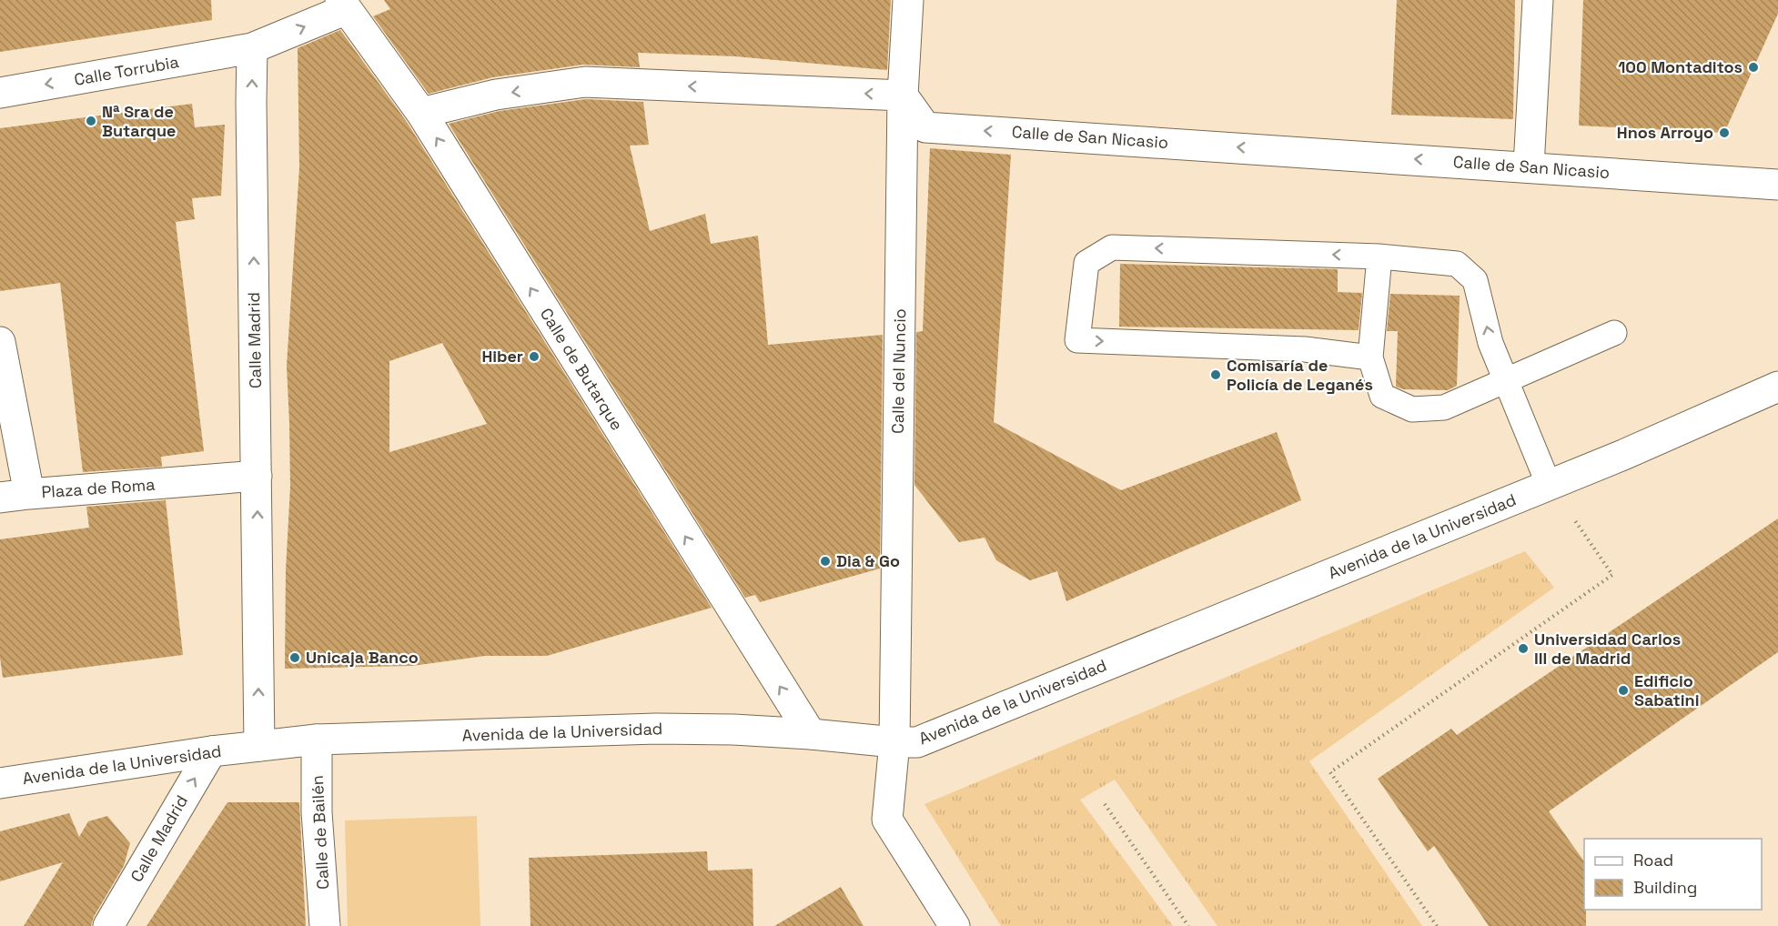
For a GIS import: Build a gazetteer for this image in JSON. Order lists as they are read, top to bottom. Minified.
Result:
{"streets":{"street":["Calle Torrubia","Calle de San Nicasio","Calle Madrid","Calle de Butarque","Calle del Nuncio","Plaza de Roma","Avenida de la Universidad","Calle de Bailén"]},"crossings":[["Calle Torrubia","Calle Madrid"],["Calle de San Nicasio","Calle del Nuncio"],["Calle Madrid","Plaza de Roma"],["Calle Madrid","Avenida de la Universidad"],["Calle de Butarque","Avenida de la Universidad"],["Calle del Nuncio","Avenida de la Universidad"],["Avenida de la Universidad","Calle de Bailén"]],"one_way":["Calle Torrubia","Calle de San Nicasio","Calle Madrid","Calle de Butarque"],"places":["100 Montaditos","Nª Sra de Butarque","Hnos Arroyo","Hiber","Comisaría de Policía de Leganés","Dia & Go","Universidad Carlos III de Madrid","Unicaja Banco","Edificio Sabatini"],"legend":["Road","Building"]}
